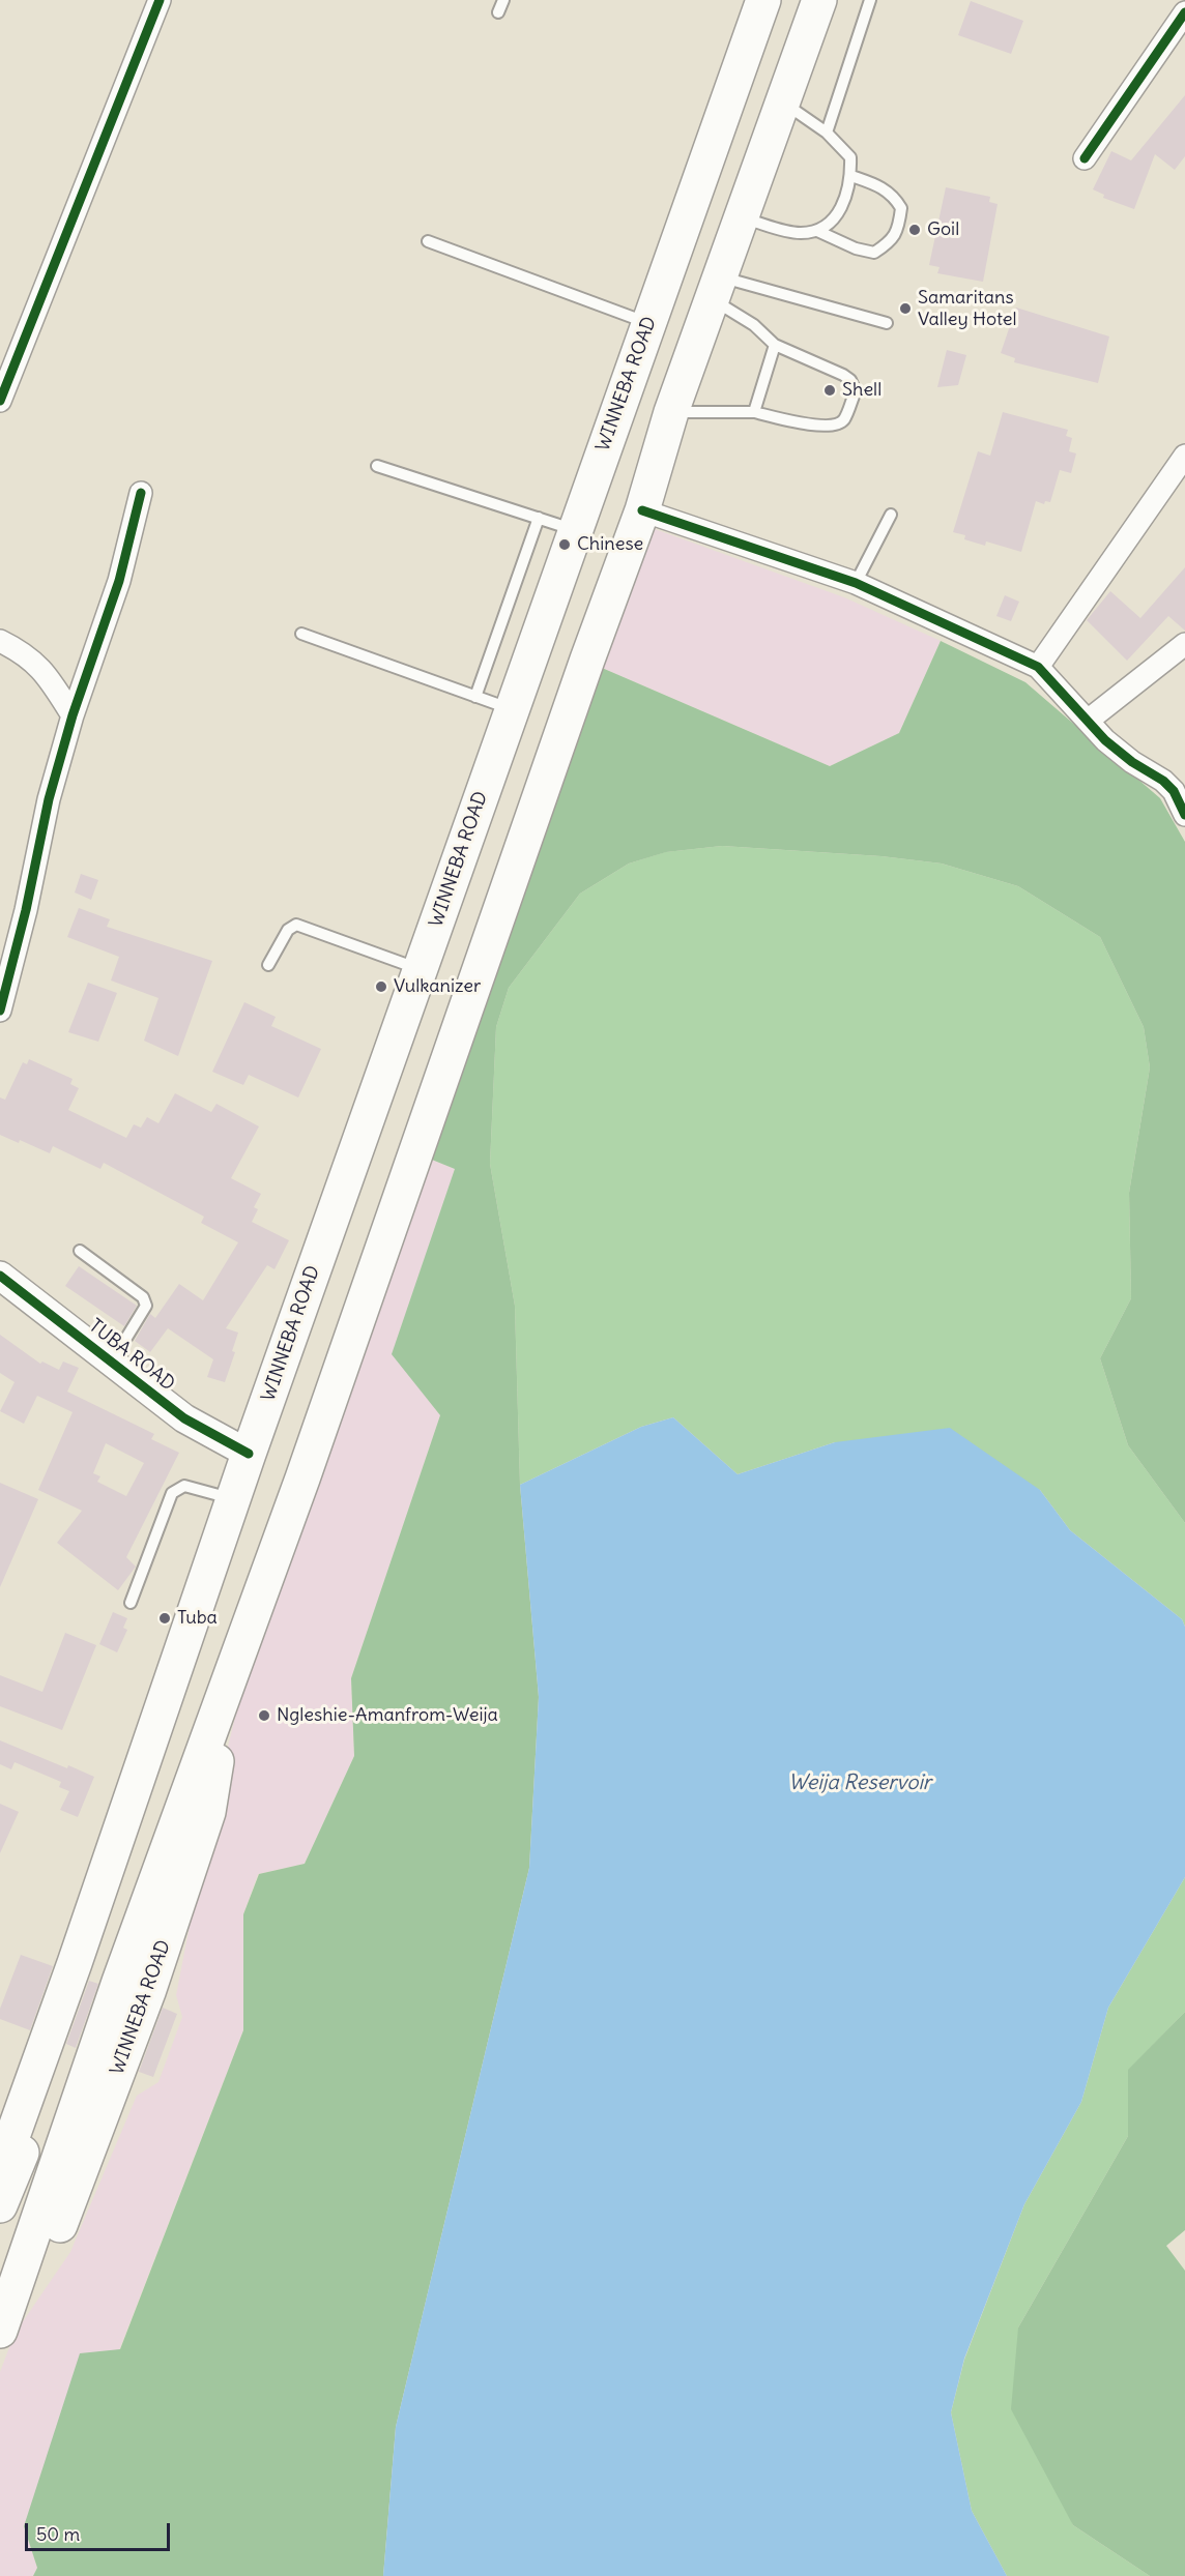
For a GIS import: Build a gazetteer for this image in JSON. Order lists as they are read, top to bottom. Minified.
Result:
{"streets":{"highway":["WINNEBA ROAD"],"street":["TUBA ROAD"]},"crossings":[["WINNEBA ROAD","TUBA ROAD"]],"water":["Weija Reservoir"],"places":["Goil","Samaritans Valley Hotel","Shell","Chinese","Vulkanizer","Tuba","Ngleshie-Amanfrom-Weija"],"scale_bar":"50 m"}
